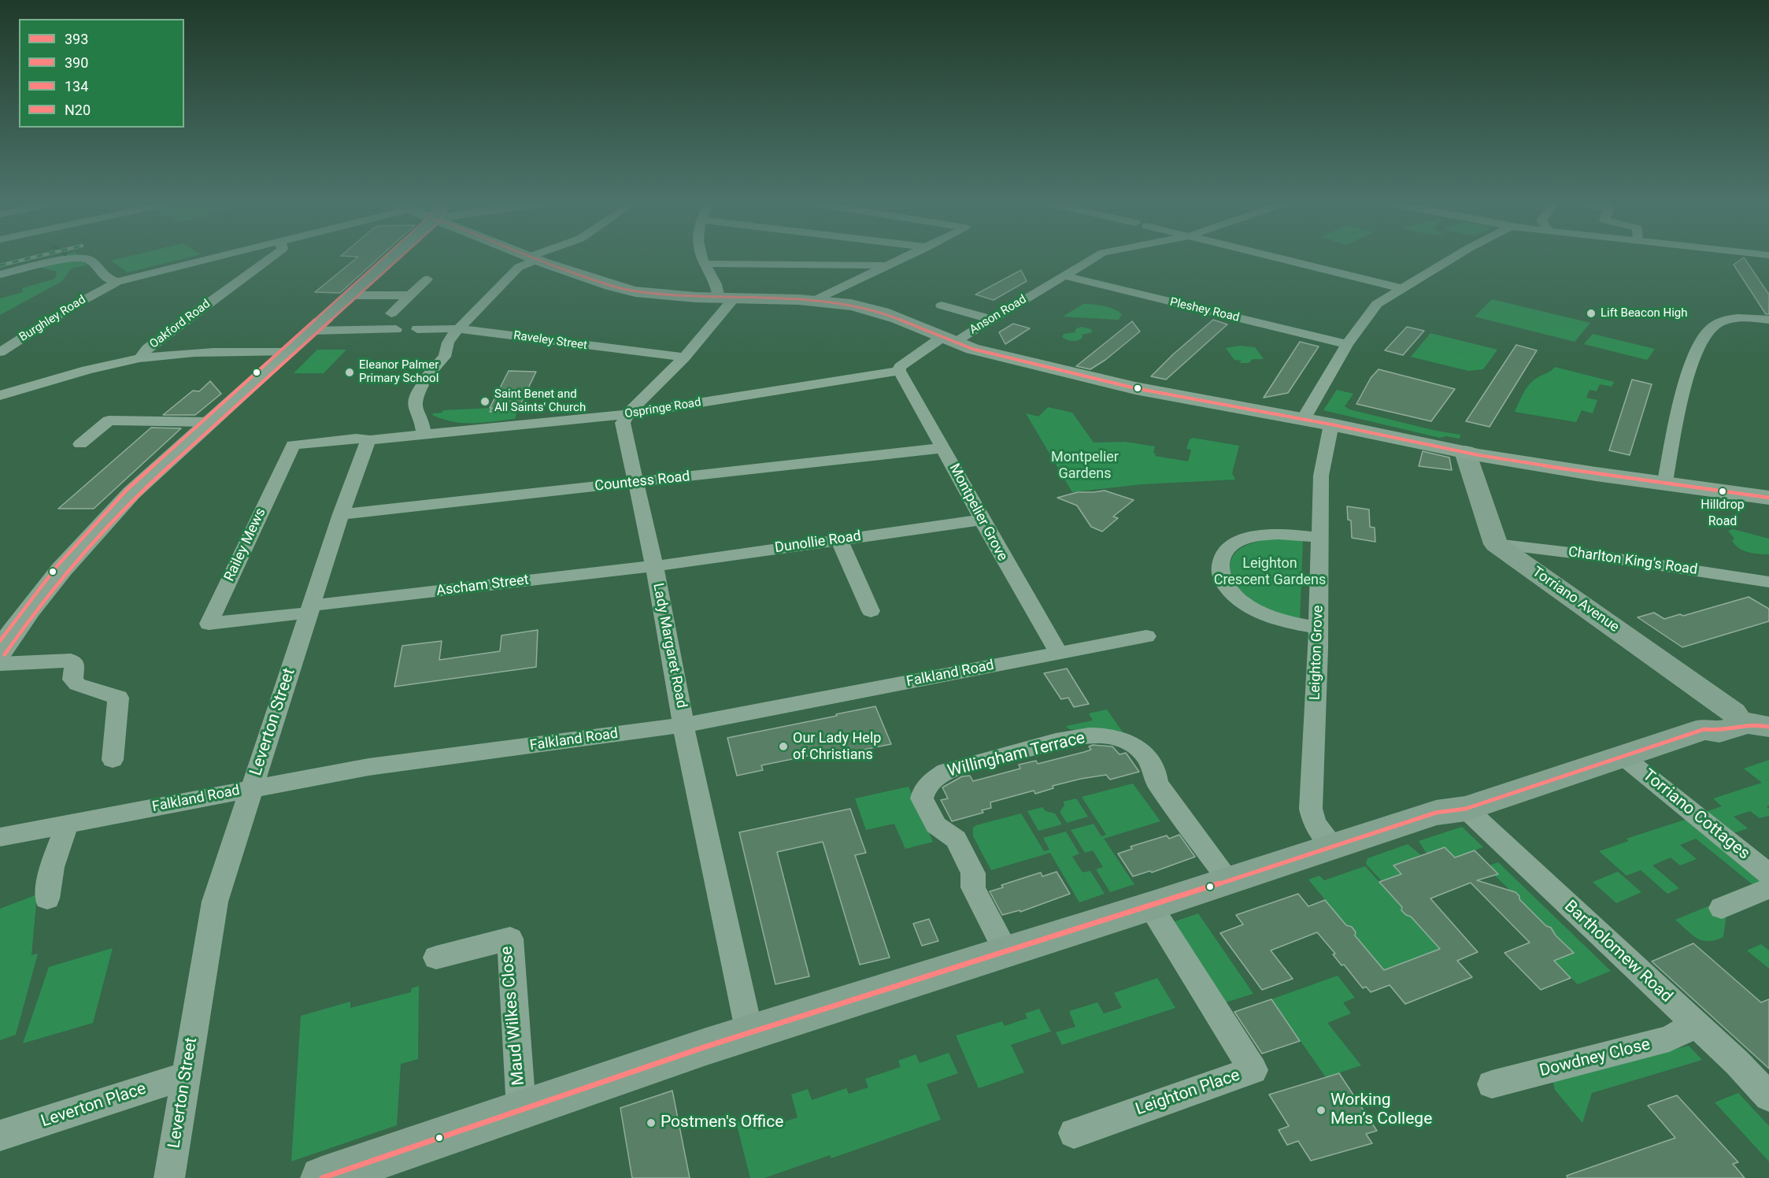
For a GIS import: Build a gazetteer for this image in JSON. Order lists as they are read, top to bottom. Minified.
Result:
{"streets":{"street":["Pleshey Road","Anson Road","Burghley Road","Oakford Road","Raveley Street","Ospringe Road","Countess Road","Montpelier Grove","Dunollie Road","Railey Mews","Charlton King's Road","Ascham Street","Torriano Avenue","Lady Margaret Road","Leighton Grove","Falkland Road","Leverton Street","Willingham Terrace","Torriano Cottages","Bartholomew Road","Maud Wilkes Close","Dowdney Close","Leighton Place","Leverton Place"]},"crossings":[["Pleshey Road","Anson Road"],["Ospringe Road","Montpelier Grove"],["Ospringe Road","Railey Mews"],["Ospringe Road","Lady Margaret Road"],["Ospringe Road","Leverton Street"],["Countess Road","Montpelier Grove"],["Countess Road","Lady Margaret Road"],["Countess Road","Leverton Street"],["Montpelier Grove","Dunollie Road"],["Montpelier Grove","Falkland Road"],["Dunollie Road","Ascham Street"],["Dunollie Road","Lady Margaret Road"],["Railey Mews","Ascham Street"],["Railey Mews","Leverton Street"],["Charlton King's Road","Torriano Avenue"],["Ascham Street","Lady Margaret Road"],["Ascham Street","Leverton Street"],["Lady Margaret Road","Falkland Road"],["Falkland Road","Leverton Street"],["Leverton Street","Leverton Place"],["Bartholomew Road","Dowdney Close"]],"parks":["Montpelier Gardens","Leighton Crescent Gardens"],"places":["Lift Beacon High","Eleanor Palmer Primary School","Saint Benet and All Saints' Church","Hilldrop Road","Our Lady Help of Christians","Working Men’s College","Postmen's Office"],"lines":["transit line 390","transit line 134","transit line N20","transit line 393"],"legend":["393","390","134","N20"]}
